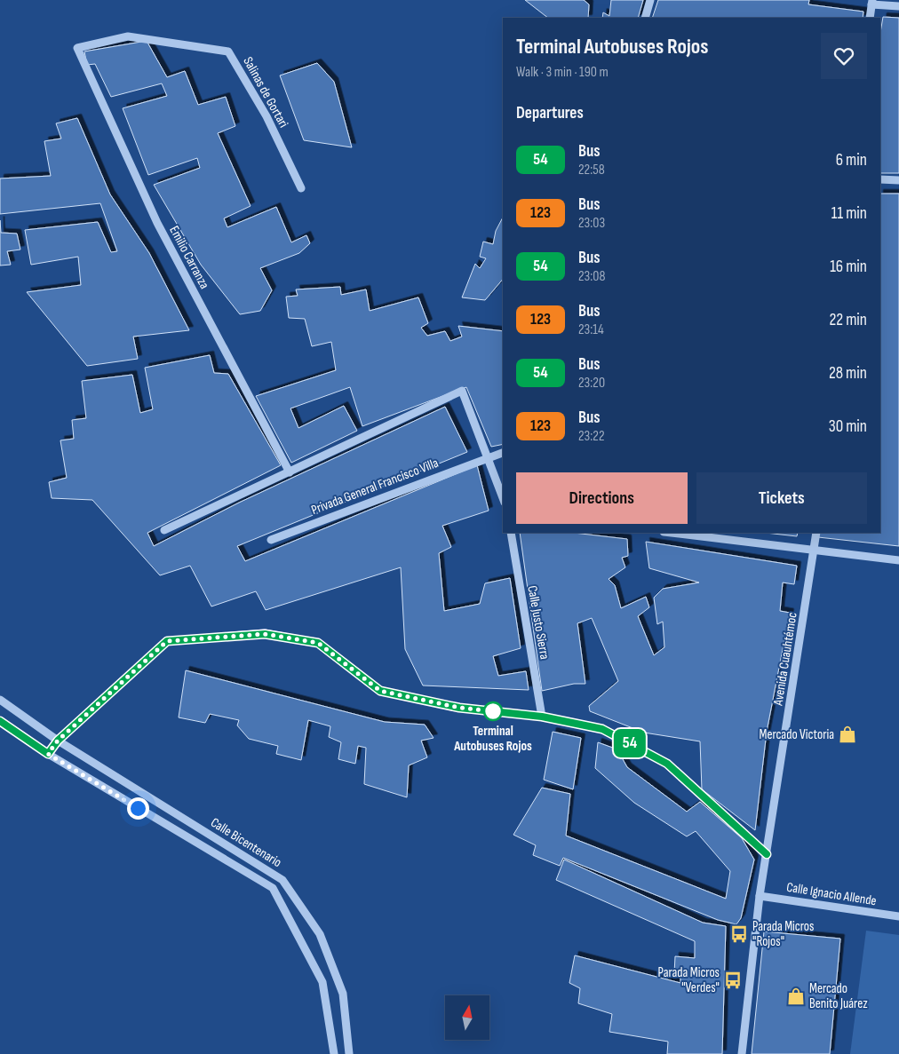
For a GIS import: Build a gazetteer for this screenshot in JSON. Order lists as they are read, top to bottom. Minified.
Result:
{"streets":{"street":["Salinas de Gortari","Emilio Carranza","Privada General Francisco Villa","Calle Justo Sierra","Avenida Cuauhtémoc","Calle Bicentenario","Calle Ignacio Allende"]},"crossings":[["Salinas de Gortari","Emilio Carranza"],["Avenida Cuauhtémoc","Calle Ignacio Allende"]],"places":{"other":["Terminal Autobuses Rojos"],"shop":["Mercado Victoria","Mercado Benito Juárez"],"bus stop":["Parada Micros \"Rojos\"","Parada Micros \"Verdes\""]},"lines":["bus line 54"],"north":"top","page":{"on_map":"54","heading":[["Terminal Autobuses Rojos","Walk · 3 min · 190 m"],"Departures"],"list":[{"mark":"54","name":"Bus","note":"22:58","value":"6 min"},{"mark":"123","name":"Bus","note":"23:03","value":"11 min"},{"mark":"54","name":"Bus","note":"23:08","value":"16 min"},{"mark":"123","name":"Bus","note":"23:14","value":"22 min"},{"mark":"54","name":"Bus","note":"23:20","value":"28 min"},{"mark":"123","name":"Bus","note":"23:22","value":"30 min"}],"buttons":["Directions","Tickets"]}}
